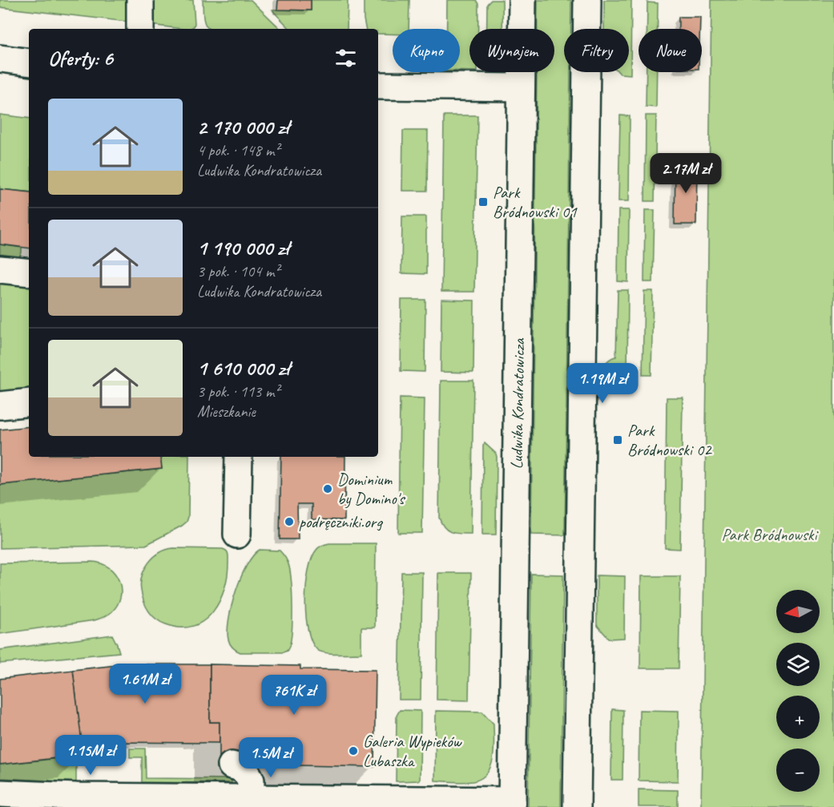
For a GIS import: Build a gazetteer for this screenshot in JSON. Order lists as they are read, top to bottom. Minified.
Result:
{"streets":{"main road":["Ludwika Kondratowicza"]},"parks":["Park Bródnowski"],"places":{"transit":["Park Bródnowski 01","Park Bródnowski 02"],"other":["Dominium by Domino's","podręczniki.org","Galeria Wypieków Lubaszka"]},"north":"left","page":{"chip":["Kupno","Wynajem","Filtry","Nowe"],"heading":"Oferty: 6","list":[{"name":"2 170 000 zł","note":"4 pok. · 148 m² · Ludwika Kondratowicza"},{"name":"1 190 000 zł","note":"3 pok. · 104 m² · Ludwika Kondratowicza"},{"name":"1 610 000 zł","note":"3 pok. · 113 m² · Mieszkanie"}],"price":["2.17M zł","1.19M zł","1.61M zł","761K zł","1.15M zł","1.5M zł"],"map_buttons":["+","−"]}}
